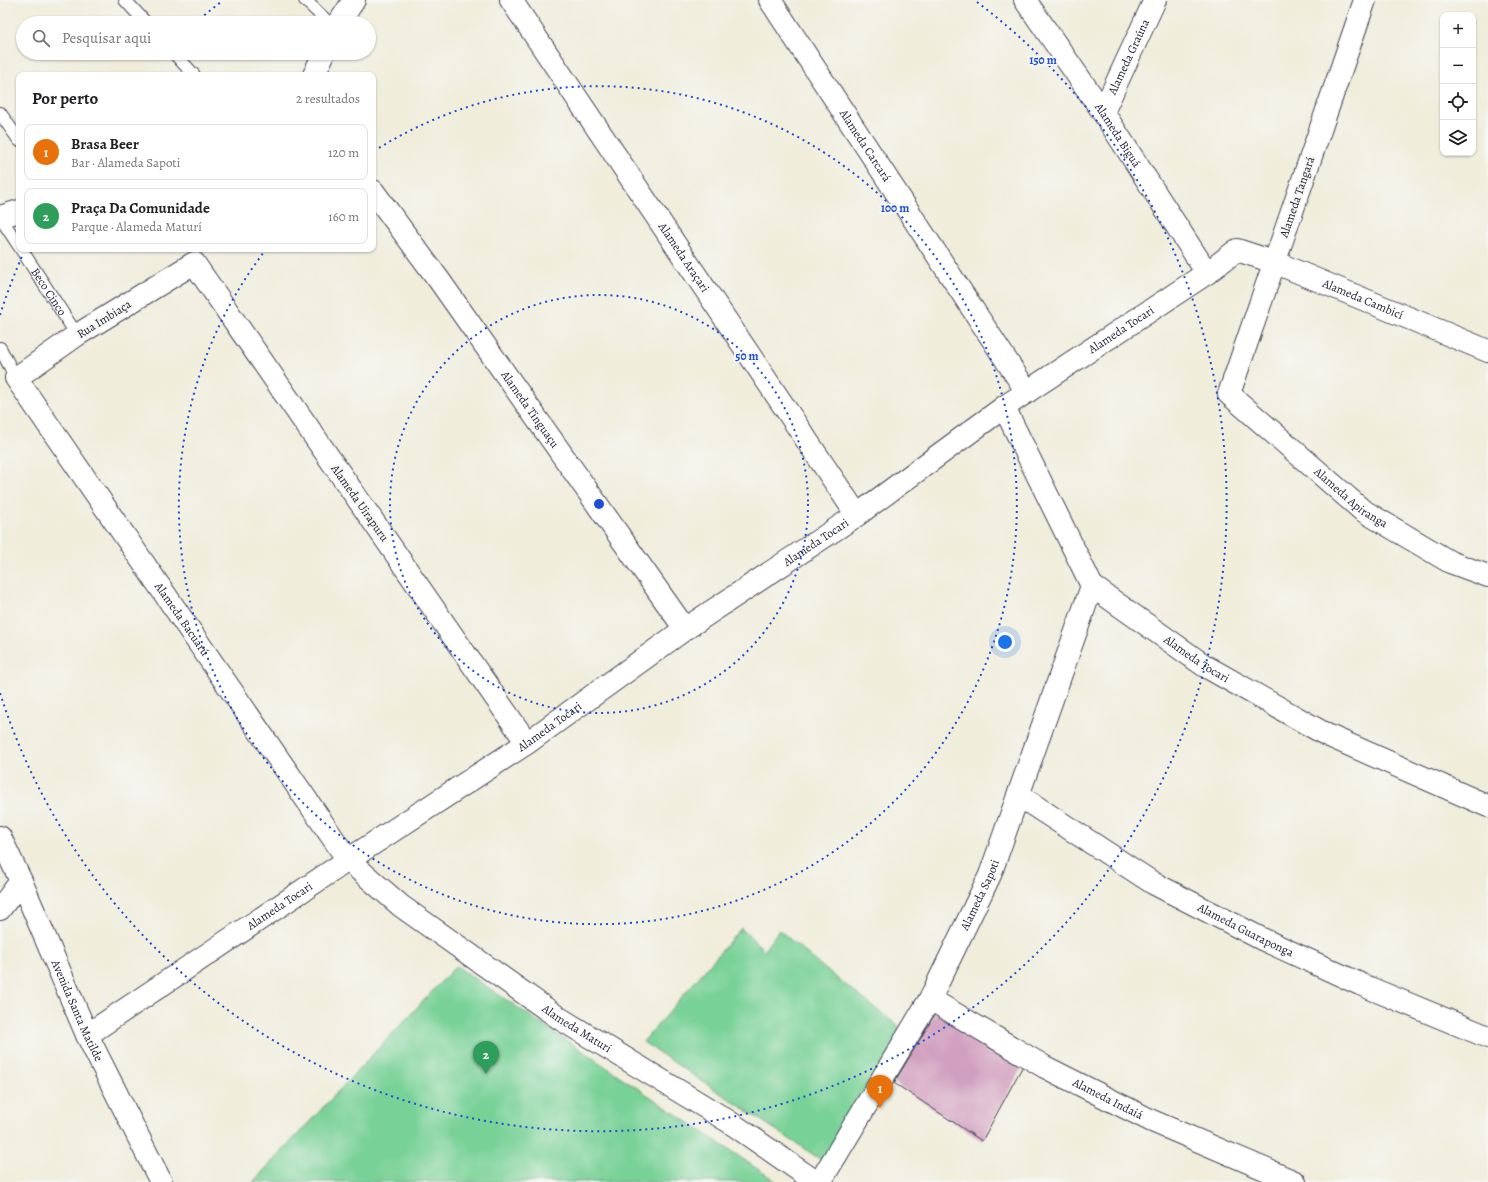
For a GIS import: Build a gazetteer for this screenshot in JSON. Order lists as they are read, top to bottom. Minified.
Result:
{"streets":{"street":["Alameda Graúna","Alameda Biguá","Alameda Carcará","Alameda Tangará","Alameda Araçari","Alameda Cambicí","Rua Imbiaça","Alameda Tocari","Alameda Tinguaçu","Alameda Apiranga","Alameda Uirapuru","Alameda Bacuarú","Alameda Sapoti","Alameda Guaraponga","Avenida Santa Matilde","Alameda Maturí","Alameda Indaiá"],"lane":["Beco Cinco"]},"crossings":[["Alameda Graúna","Alameda Biguá"],["Alameda Biguá","Alameda Tocari"],["Alameda Carcará","Alameda Tocari"],["Alameda Tangará","Alameda Cambicí"],["Alameda Tangará","Alameda Apiranga"],["Alameda Araçari","Alameda Tocari"],["Beco Cinco","Rua Imbiaça"],["Alameda Cambicí","Alameda Tocari"],["Rua Imbiaça","Alameda Uirapuru"],["Rua Imbiaça","Alameda Bacuarú"],["Alameda Tocari","Alameda Tinguaçu"],["Alameda Tocari","Alameda Uirapuru"],["Alameda Tocari","Alameda Bacuarú"],["Alameda Tocari","Alameda Sapoti"],["Alameda Tocari","Avenida Santa Matilde"],["Alameda Tocari","Alameda Maturí"],["Alameda Bacuarú","Alameda Maturí"],["Alameda Sapoti","Alameda Guaraponga"],["Alameda Sapoti","Alameda Indaiá"]],"page":{"map_buttons":["+","−"],"search":"Pesquisar aqui","heading":["Por perto","2 resultados"],"list":[{"mark":"1","name":"Brasa Beer","note":"Bar · Alameda Sapoti","value":"120 m"},{"mark":"2","name":"Praça Da Comunidade","note":"Parque · Alameda Maturí","value":"160 m"}],"pins":["2","1"]},"rings":["150 m","100 m","50 m"]}
